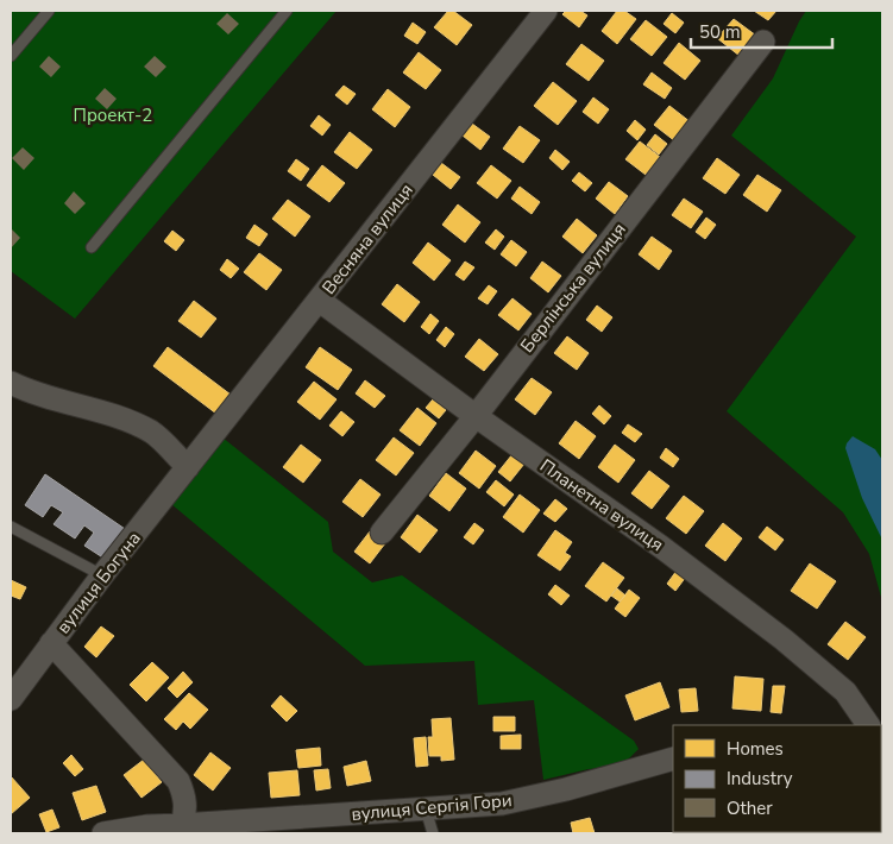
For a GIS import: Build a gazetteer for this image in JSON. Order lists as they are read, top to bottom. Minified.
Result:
{"streets":{"street":["Весняна вулиця","Берлінська вулиця","Планетна вулиця","вулиця Богуна","вулиця Сергія Гори"]},"crossings":[["Весняна вулиця","Планетна вулиця"],["Весняна вулиця","вулиця Богуна"],["Берлінська вулиця","Планетна вулиця"]],"parks":["Проект-2"],"legend":["Homes","Industry","Other"],"scale_bar":"50 m"}
